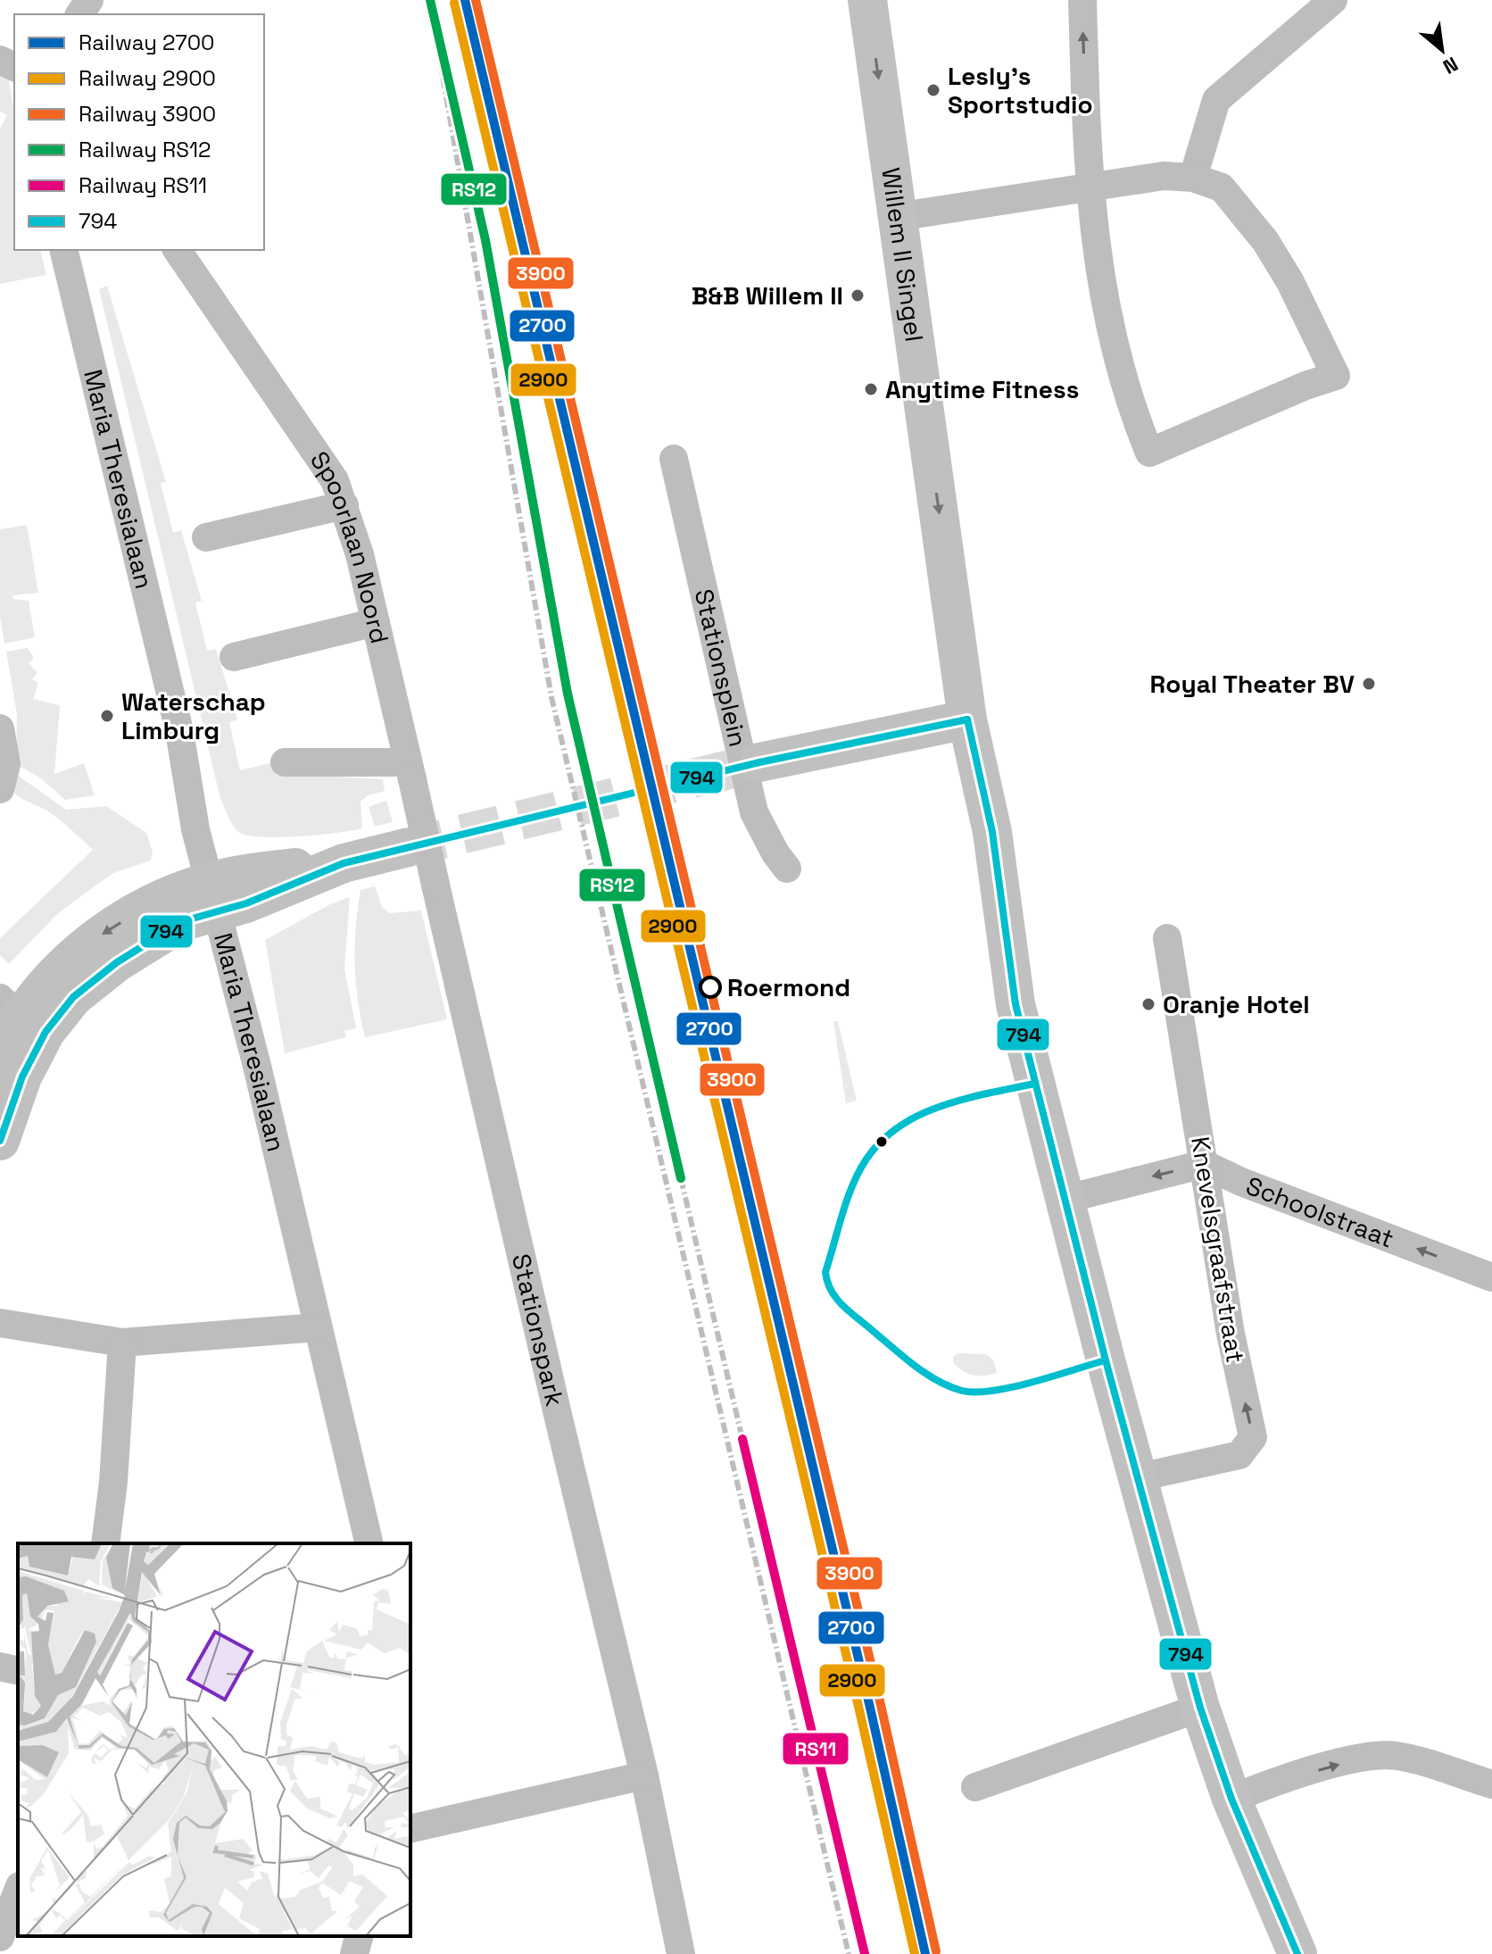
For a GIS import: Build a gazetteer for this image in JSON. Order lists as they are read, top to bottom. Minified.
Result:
{"streets":{"main road":["Willem II Singel","Stationsplein"],"street":["Maria Theresialaan","Spoorlaan Noord","Schoolstraat","Knevelsgraafstraat","Stationspark"]},"crossings":[["Willem II Singel","Stationsplein"],["Willem II Singel","Knevelsgraafstraat"],["Spoorlaan Noord","Stationspark"],["Schoolstraat","Knevelsgraafstraat"]],"one_way":["Willem II Singel","Schoolstraat"],"places":["Lesly's Sportstudio","B&B Willem II","Anytime Fitness","Royal Theater BV","Waterschap Limburg","Roermond","Oranje Hotel"],"lines":["rail line 2700","rail line 3900","rail line RS12","rail line 2900","transit line 794","rail line RS11"],"legend":["Railway 2700","Railway 2900","Railway 3900","Railway RS12","Railway RS11","794"],"north":"bottom right"}
